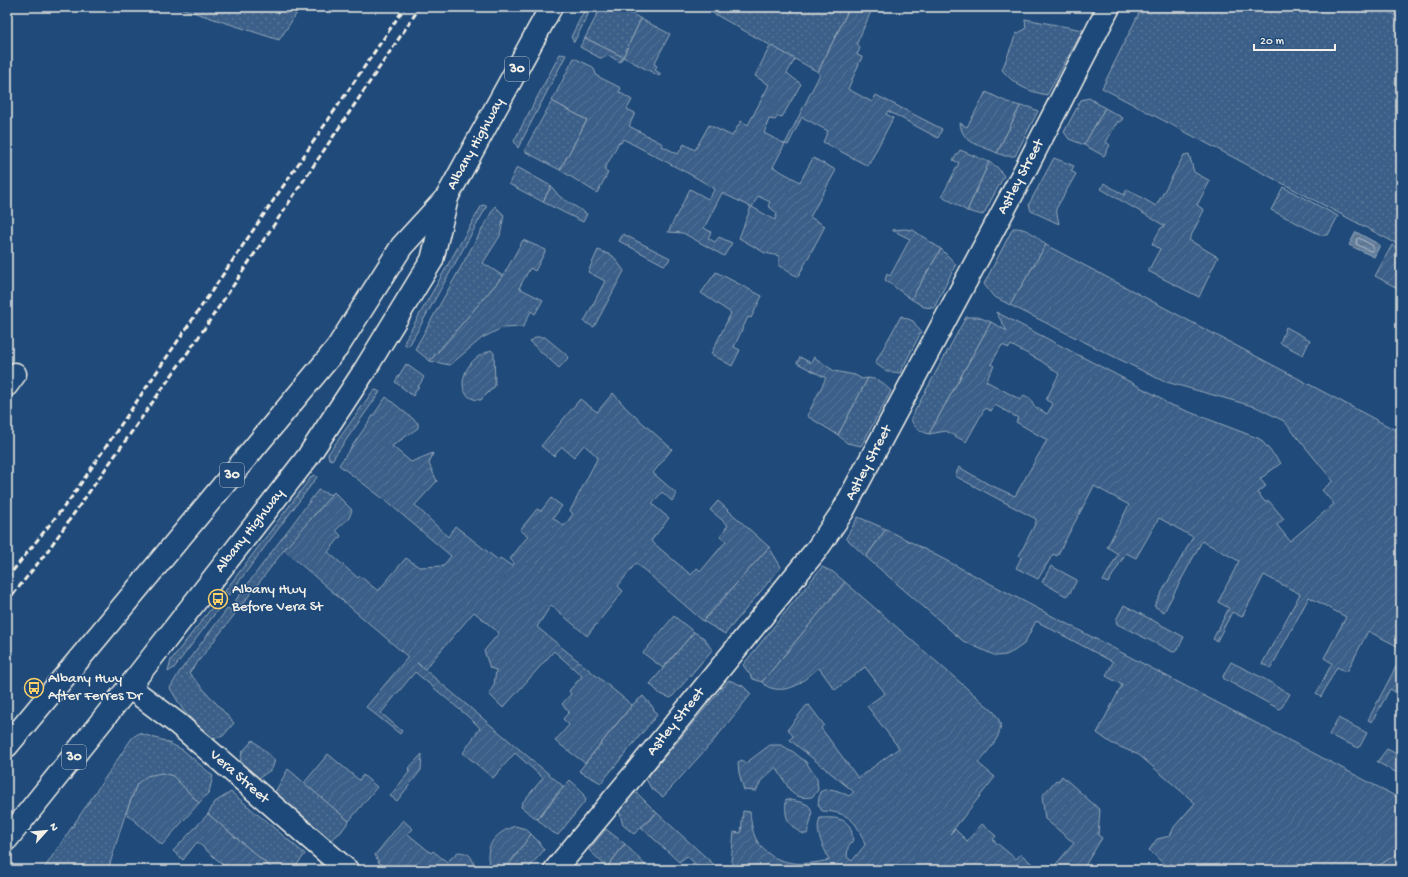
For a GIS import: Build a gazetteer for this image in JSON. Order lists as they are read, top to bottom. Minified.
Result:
{"streets":{"main road":["30","Albany Highway","Astley Street","Vera Street"]},"crossings":[["Albany Highway","Vera Street"]],"places":{"bus stop":["Albany Hwy Before Vera St","Albany Hwy After Ferres Dr"]},"scale_bar":"20 m","north":"top right"}
